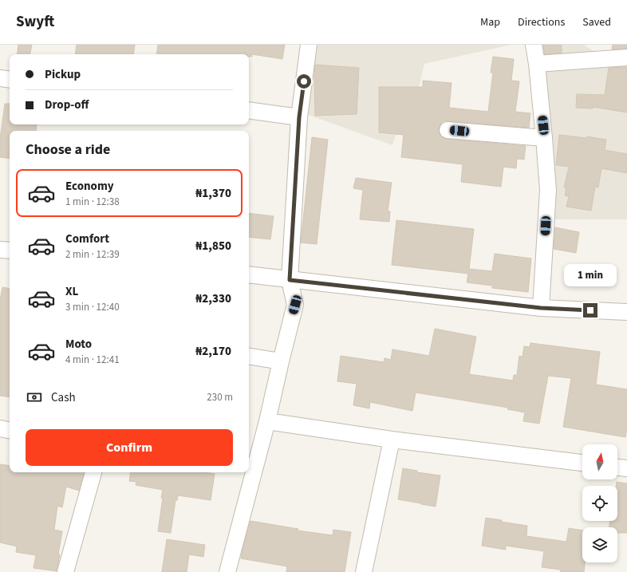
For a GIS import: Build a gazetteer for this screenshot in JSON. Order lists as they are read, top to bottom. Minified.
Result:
{"north":"top","page":{"header":"Swyft","nav":["Map","Directions","Saved"],"banner":["Pickup","Drop-off"],"heading":"Choose a ride","list":[{"name":"Economy","note":"1 min · 12:38","value":"₦1,370"},{"name":"Comfort","note":"2 min · 12:39","value":"₦1,850"},{"name":"XL","note":"3 min · 12:40","value":"₦2,330"},{"name":"Moto","note":"4 min · 12:41","value":"₦2,170"}],"bubble":"1 min","pay":["Cash","230 m"],"buttons":"Confirm"}}
